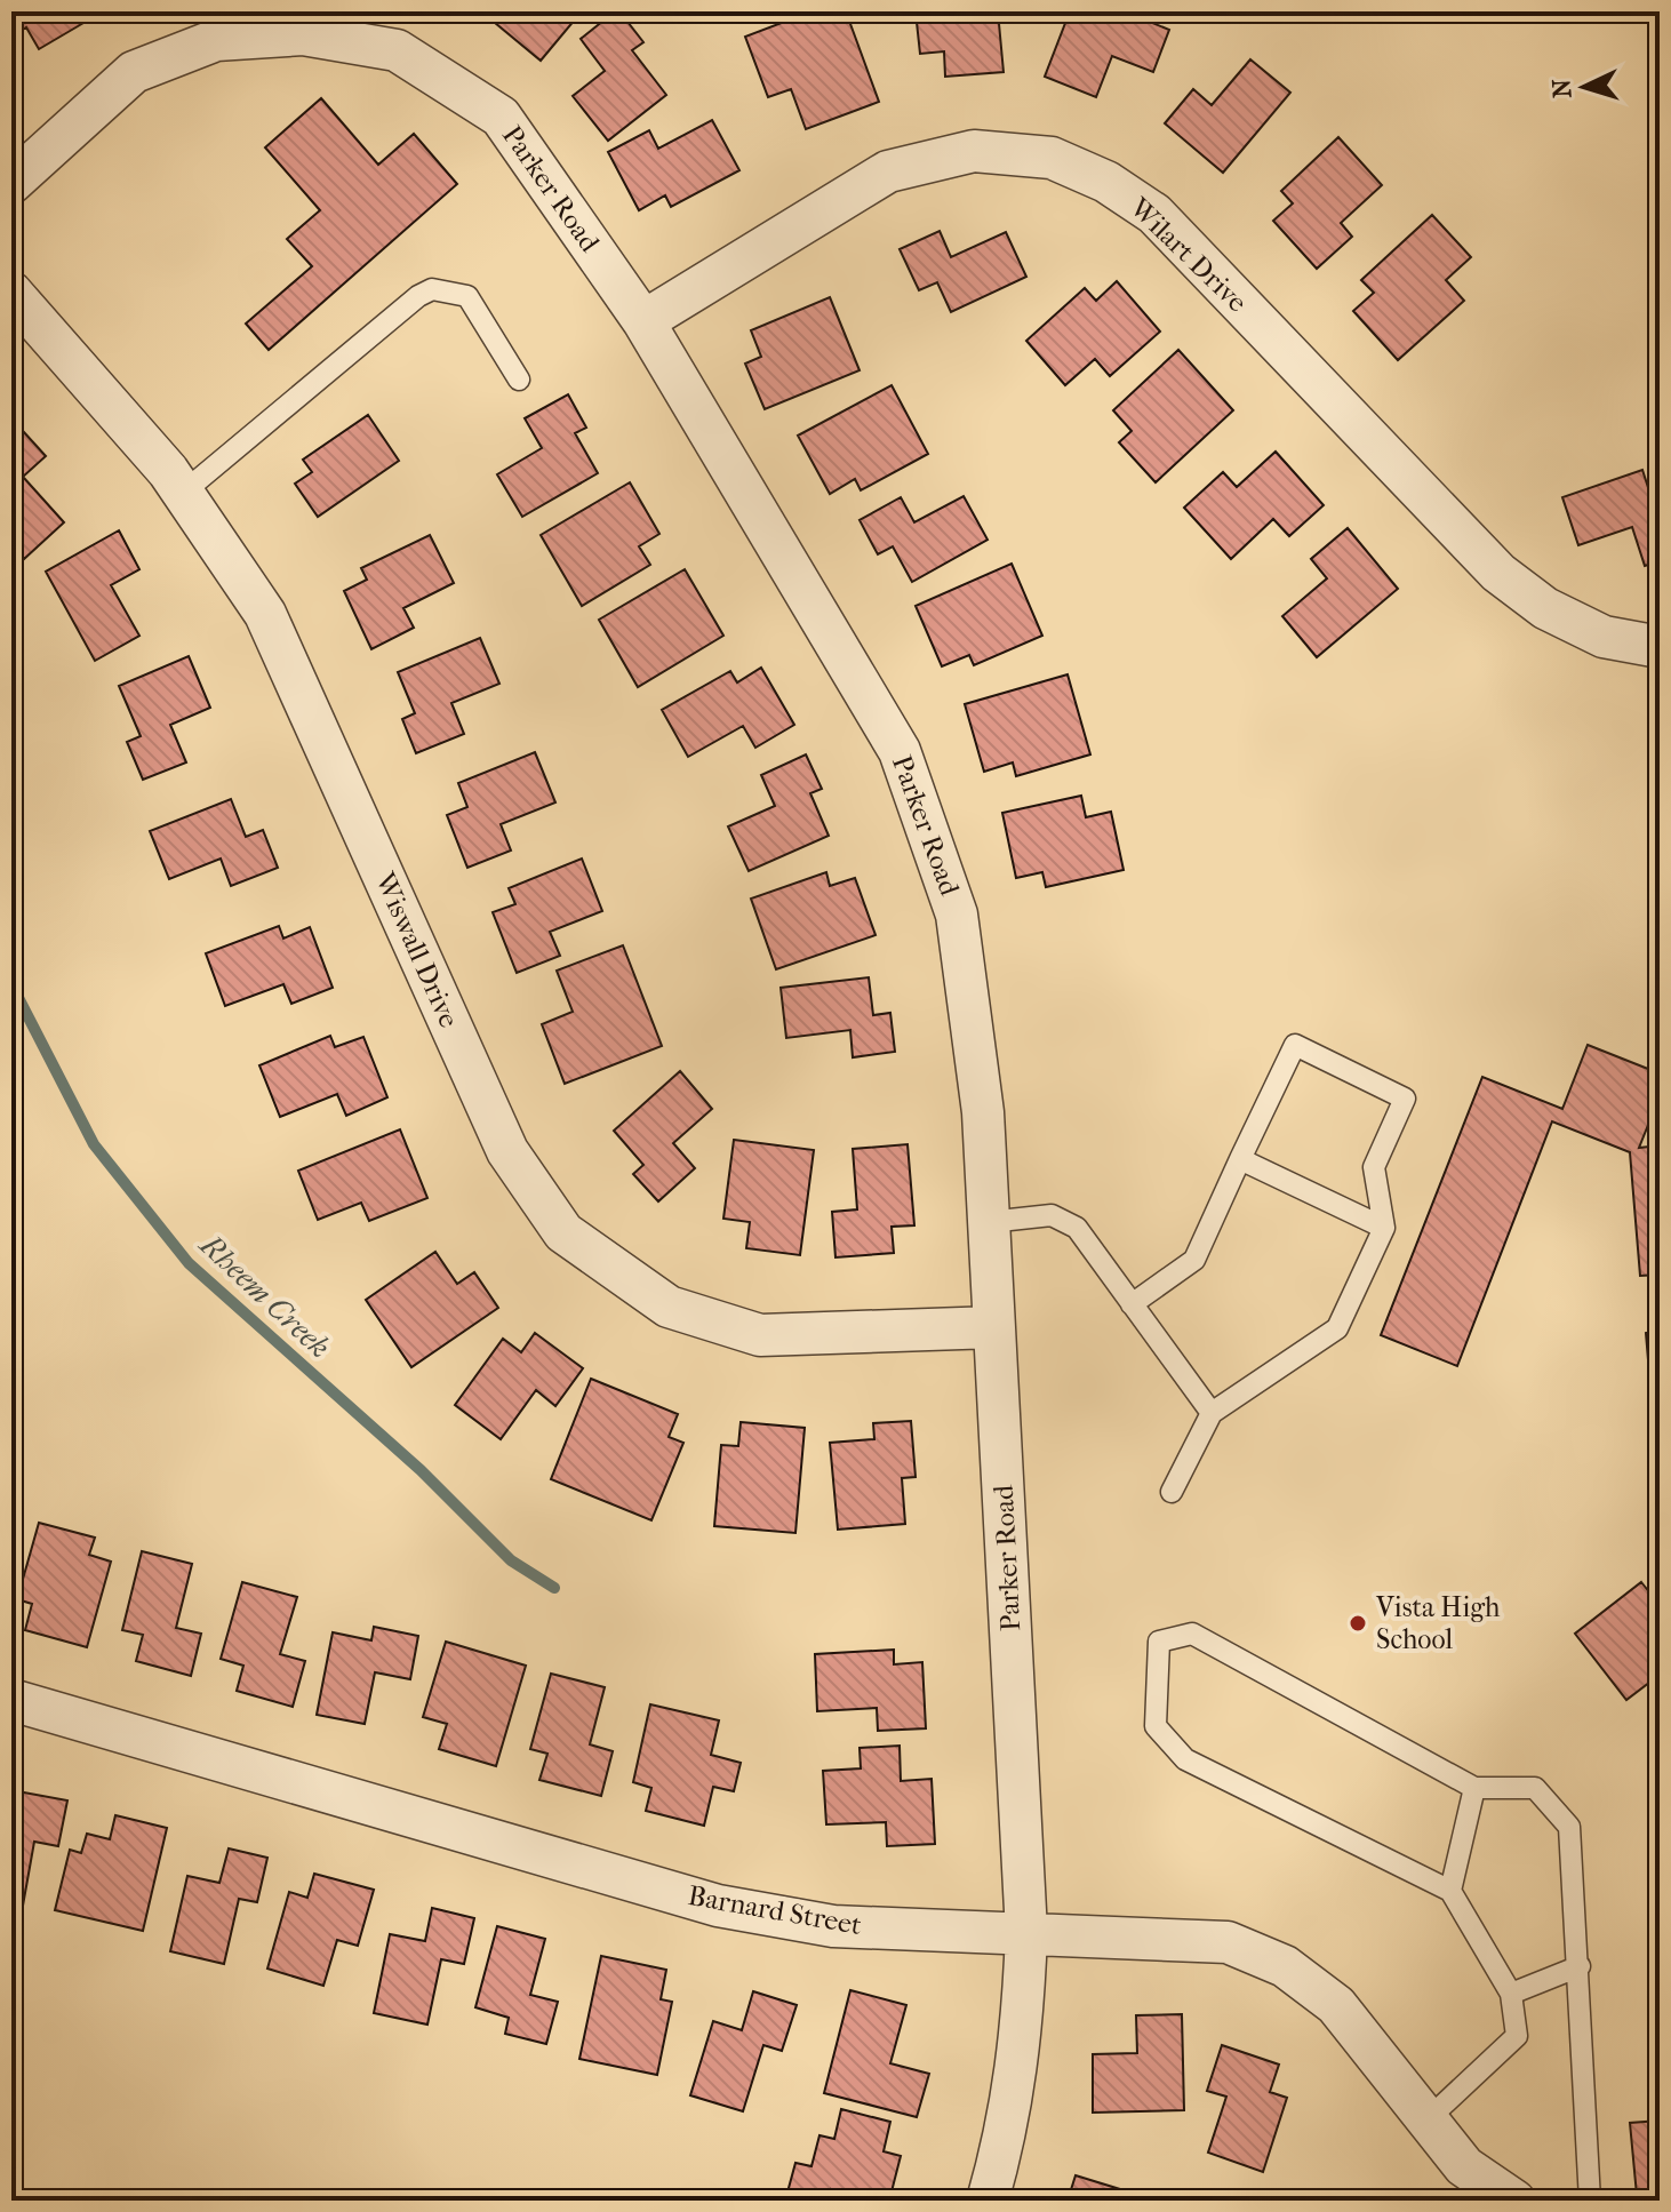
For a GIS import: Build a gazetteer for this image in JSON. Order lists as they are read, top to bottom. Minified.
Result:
{"streets":{"street":["Parker Road","Wilart Drive","Wiswall Drive","Barnard Street"]},"crossings":[["Parker Road","Wilart Drive"],["Parker Road","Wiswall Drive"],["Parker Road","Barnard Street"]],"water":["Rheem Creek"],"places":["Vista High School"],"north":"left"}
